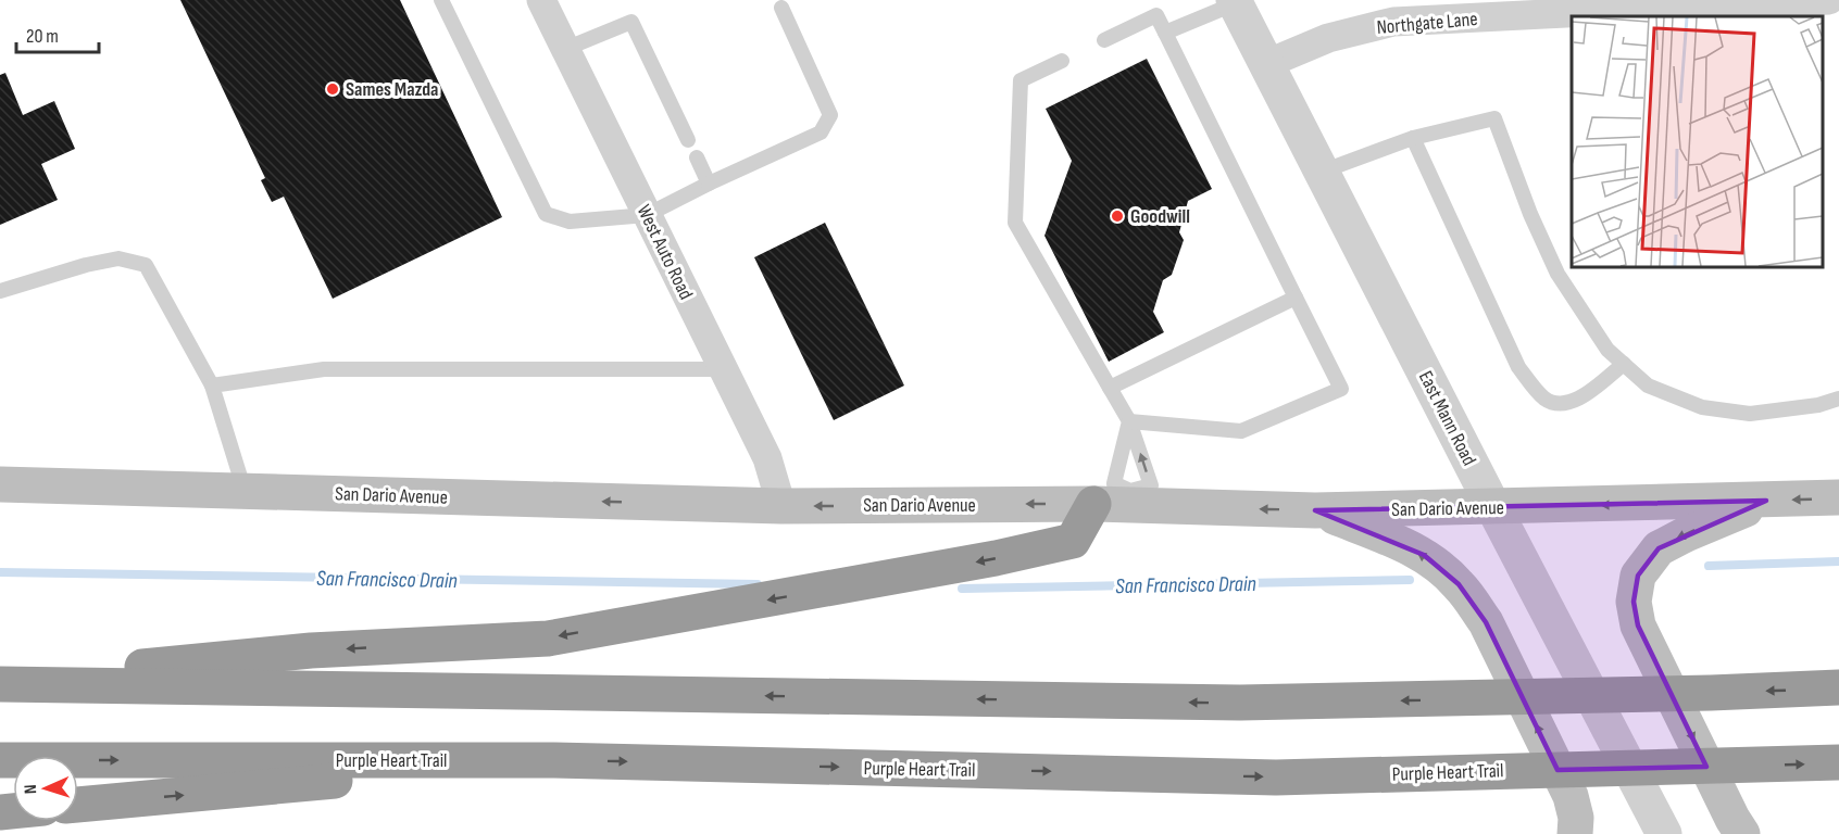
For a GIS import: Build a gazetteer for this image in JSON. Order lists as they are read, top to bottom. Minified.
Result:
{"streets":{"highway":["Purple Heart Trail"],"main road":["San Dario Avenue"],"street":["Northgate Lane","West Auto Road","East Mann Road"]},"crossings":[["Northgate Lane","East Mann Road"],["West Auto Road","San Dario Avenue"],["East Mann Road","San Dario Avenue"]],"one_way":["San Dario Avenue"],"water":["San Francisco Drain"],"places":["Sames Mazda","Goodwill"],"scale_bar":"20 m","north":"left"}
